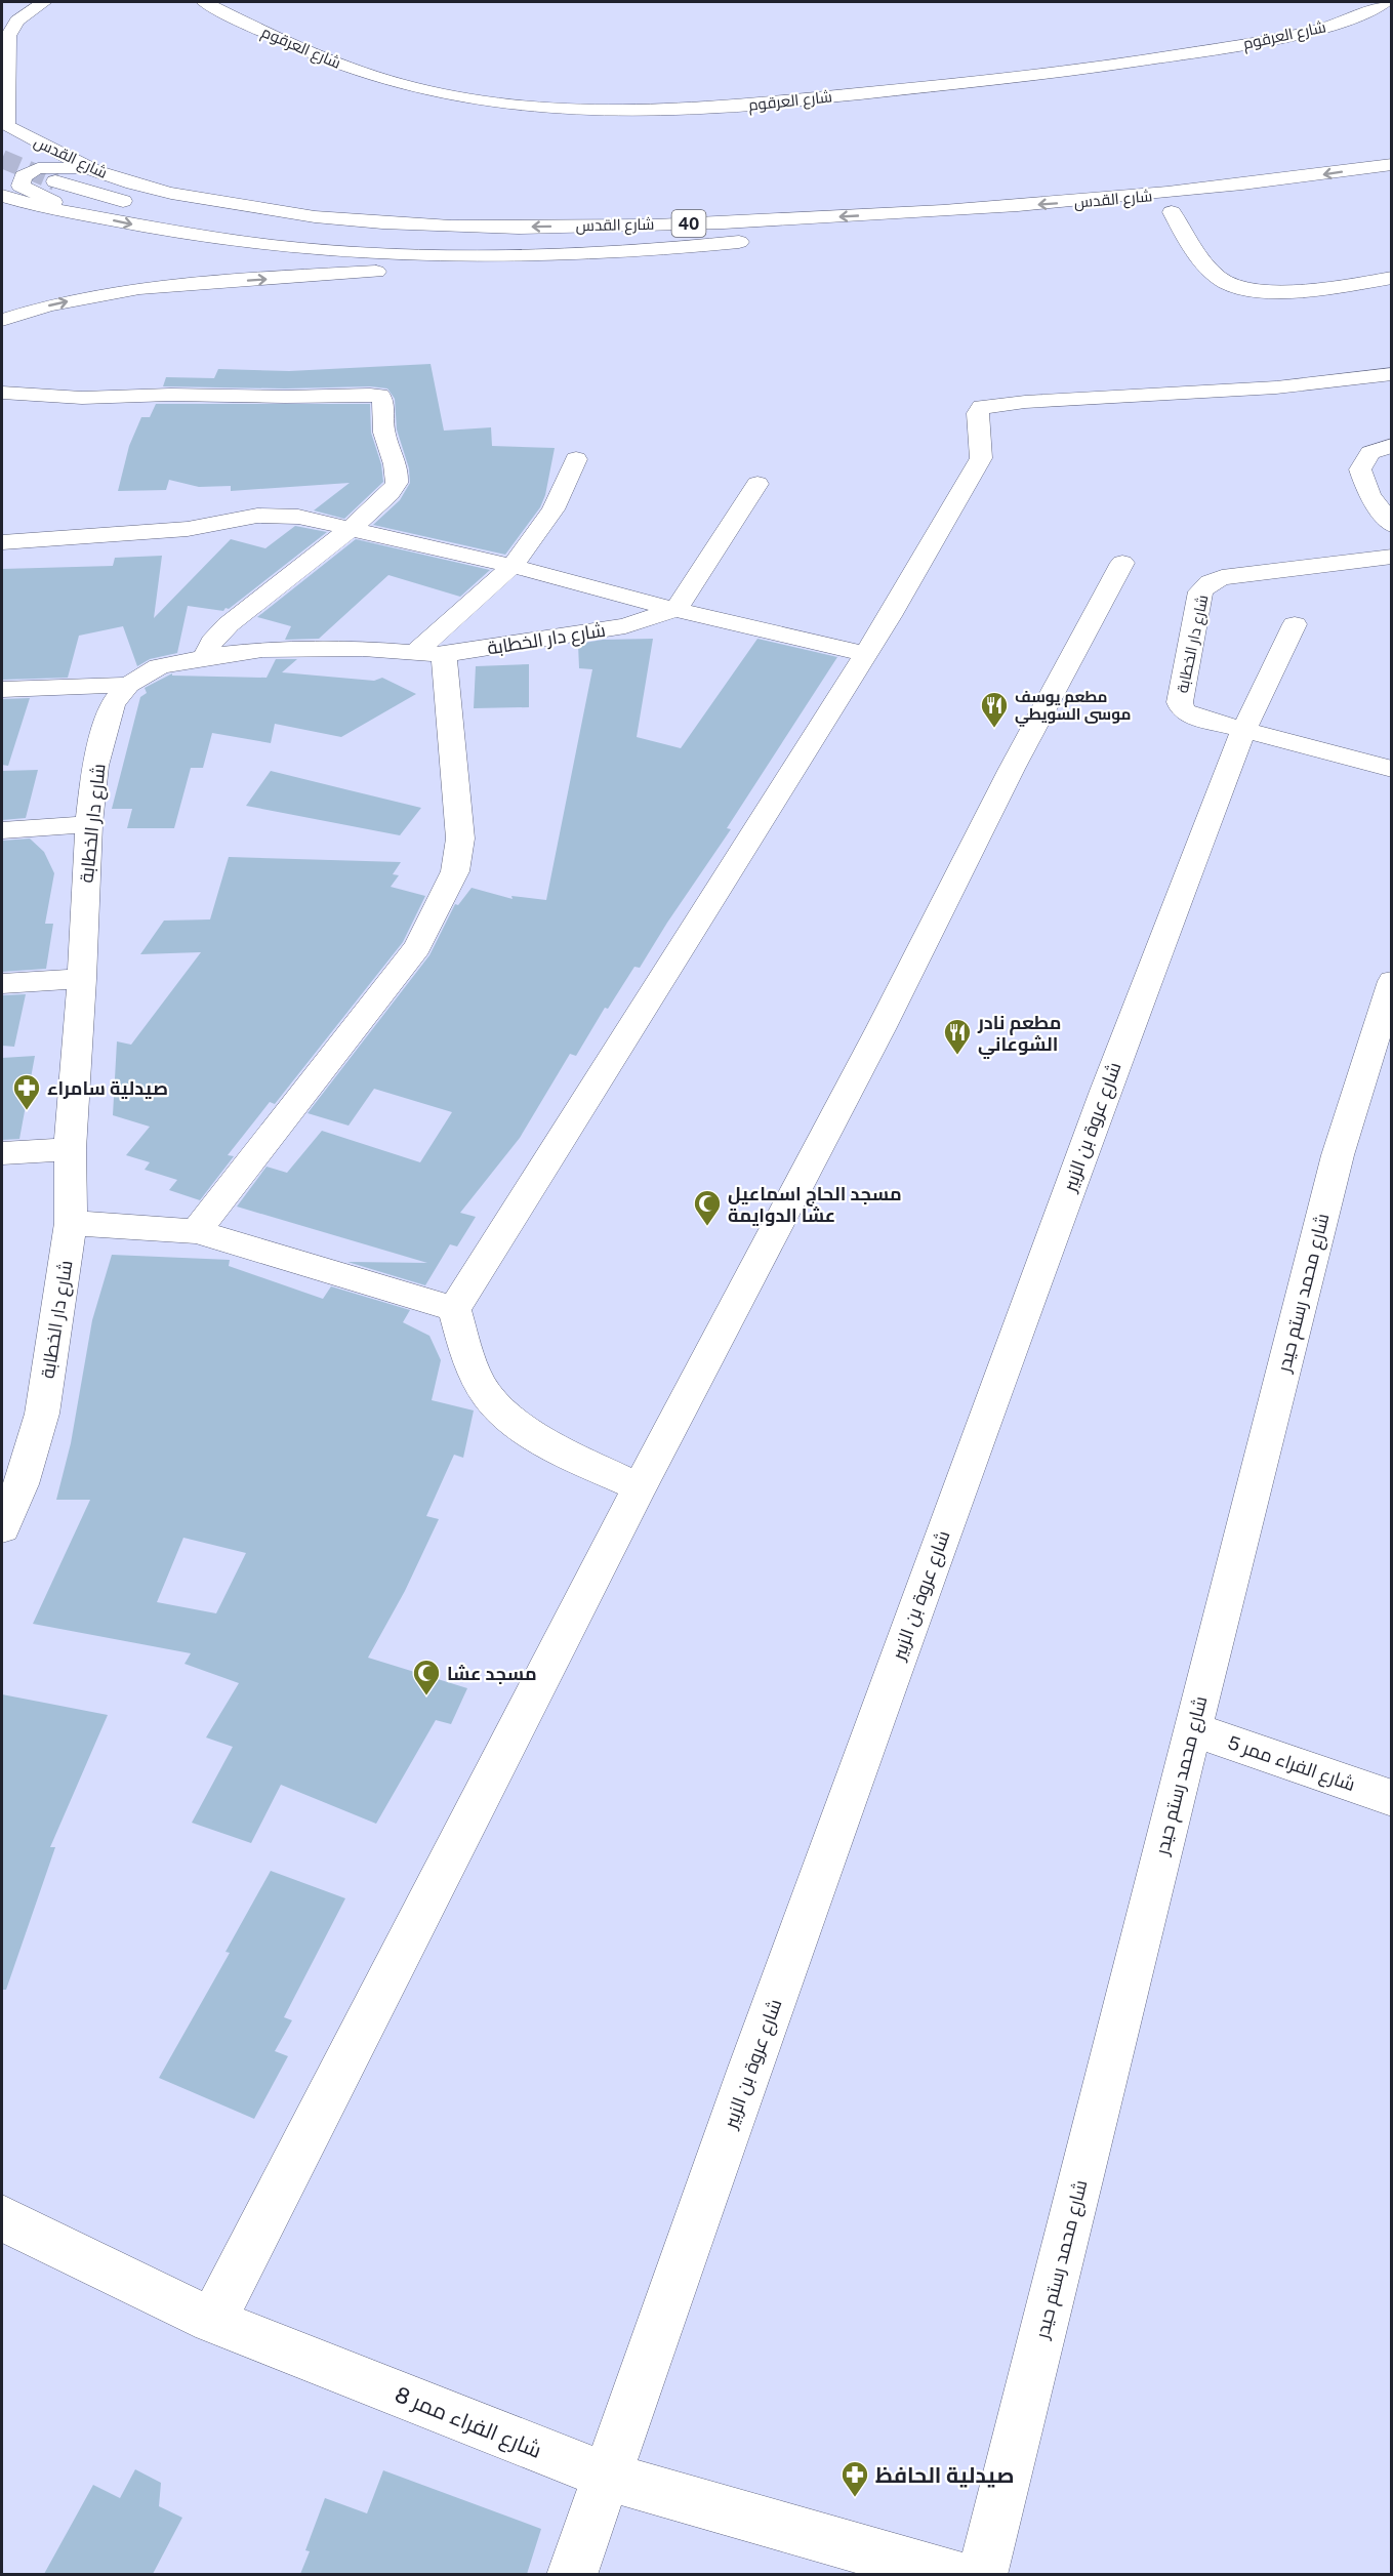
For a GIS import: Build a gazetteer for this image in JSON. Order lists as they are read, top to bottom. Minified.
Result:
{"streets":{"main road":["شارع العرقوم","شارع القدس","40","شارع دار الخطابة","شارع عروة بن الزبير","شارع محمد رستم حيدر","شارع الفراء ممر 5","شارع الفراء ممر 8"]},"crossings":[["شارع دار الخطابة","شارع عروة بن الزبير"],["شارع عروة بن الزبير","شارع الفراء ممر 8"],["شارع محمد رستم حيدر","شارع الفراء ممر 5"]],"places":{"restaurant":["مطعم يوسف موسى السويطي","مطعم نادر الشوعاني"],"pharmacy":["صيدلية سامراء","صيدلية الحافظ"],"mosque":["مسجد الحاج اسماعيل عشا الدوايمة","مسجد عشا"]}}
